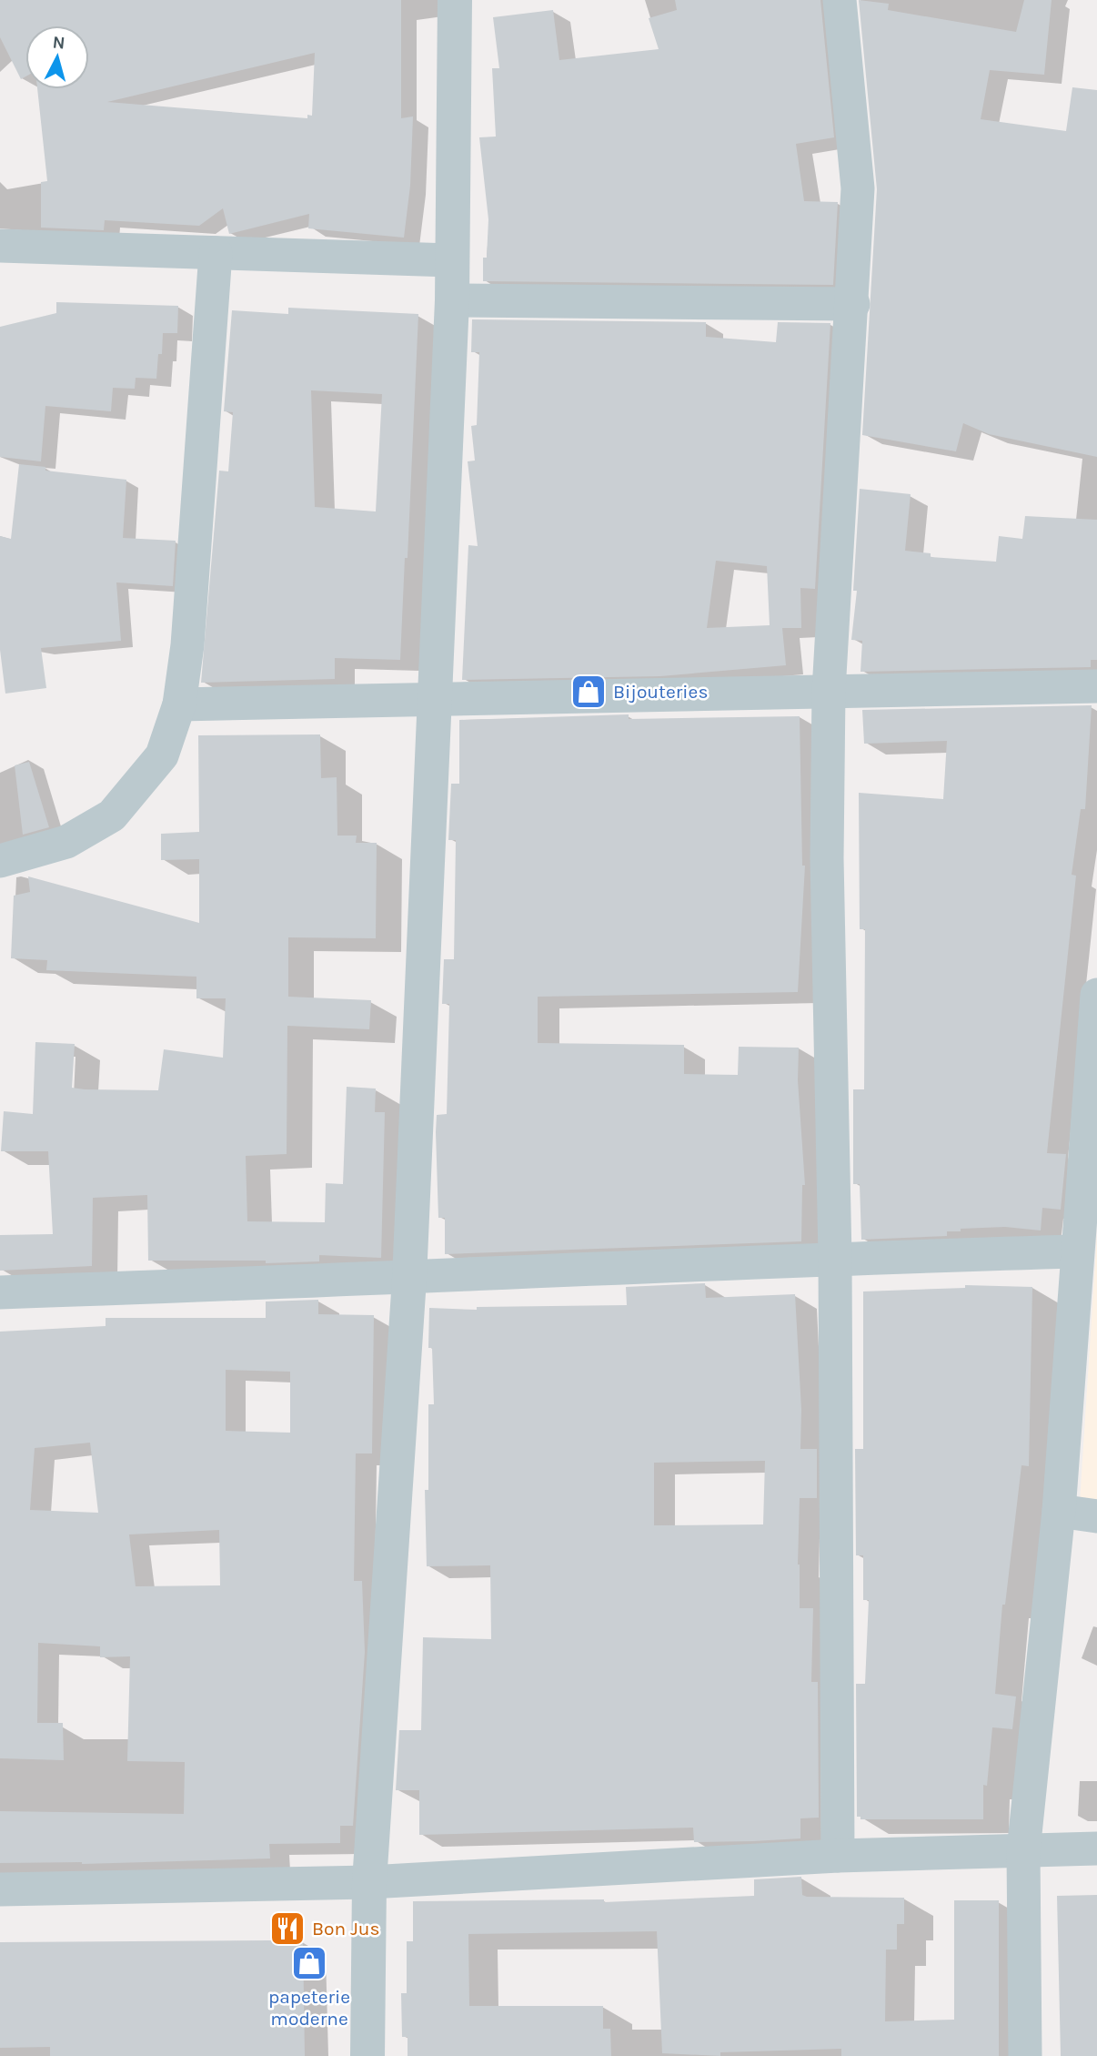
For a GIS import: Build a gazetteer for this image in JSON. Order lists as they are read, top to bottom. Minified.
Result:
{"places":{"shop":["Bijouteries","papeterie moderne"],"restaurant":["Bon Jus"]},"north":"top"}
